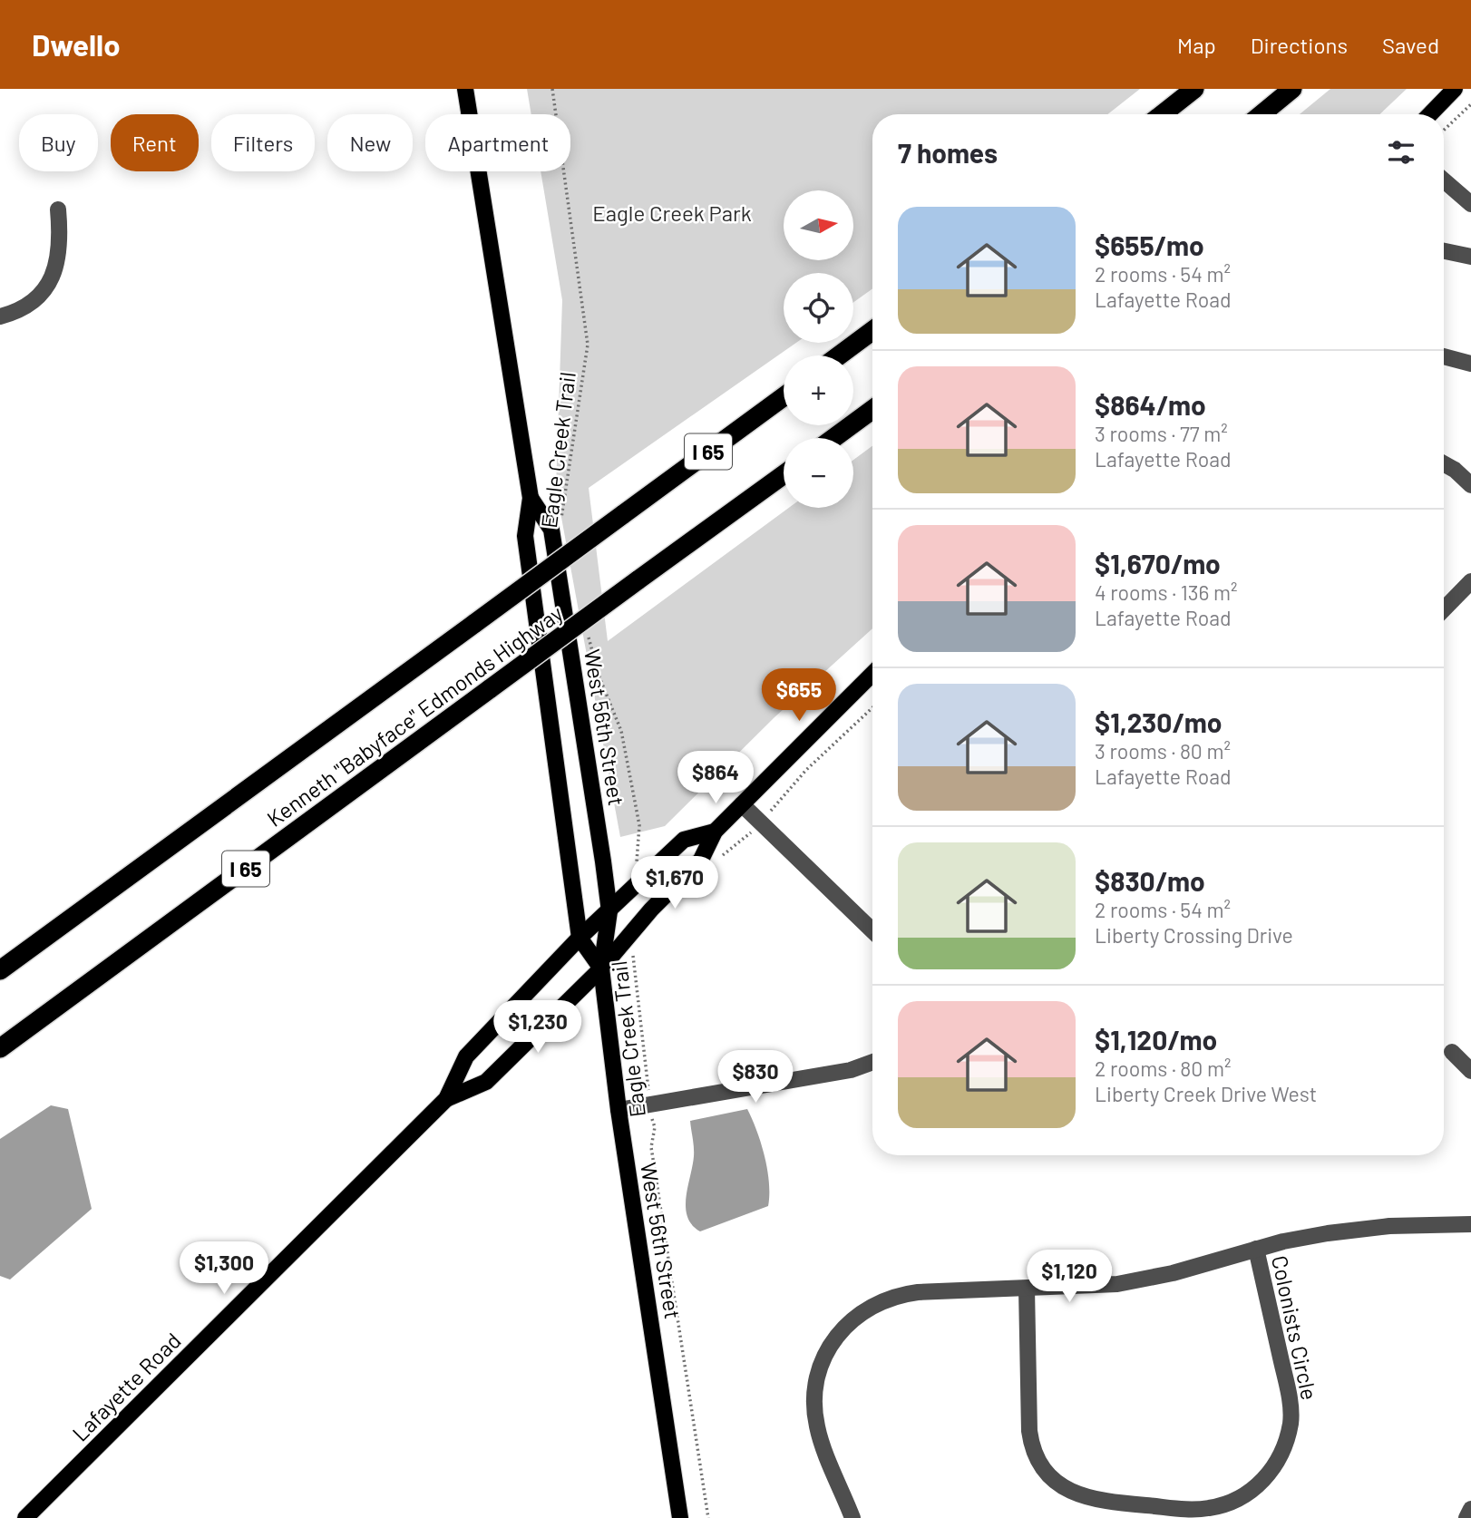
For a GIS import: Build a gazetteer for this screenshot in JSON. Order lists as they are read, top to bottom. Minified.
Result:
{"streets":{"highway":["I 65","Kenneth \"Babyface\" Edmonds Highway"],"main road":["West 56th Street","Lafayette Road"],"street":["Colonists Circle"],"path":["Eagle Creek Trail"]},"crossings":[["West 56th Street","Lafayette Road"]],"parks":["Eagle Creek Park"],"north":"right","page":{"header":"Dwello","nav":["Map","Directions","Saved"],"chip":["Buy","Rent","Filters","New","Apartment"],"heading":"7 homes","map_buttons":["+","−"],"list":[{"name":"$655/mo","note":"2 rooms · 54 m² · Lafayette Road"},{"name":"$864/mo","note":"3 rooms · 77 m² · Lafayette Road"},{"name":"$1,670/mo","note":"4 rooms · 136 m² · Lafayette Road"},{"name":"$1,230/mo","note":"3 rooms · 80 m² · Lafayette Road"},{"name":"$830/mo","note":"2 rooms · 54 m² · Liberty Crossing Drive"},{"name":"$1,120/mo","note":"2 rooms · 80 m² · Liberty Creek Drive West"}],"price":["$655","$864","$1,670","$1,230","$830","$1,300","$1,120"]}}
